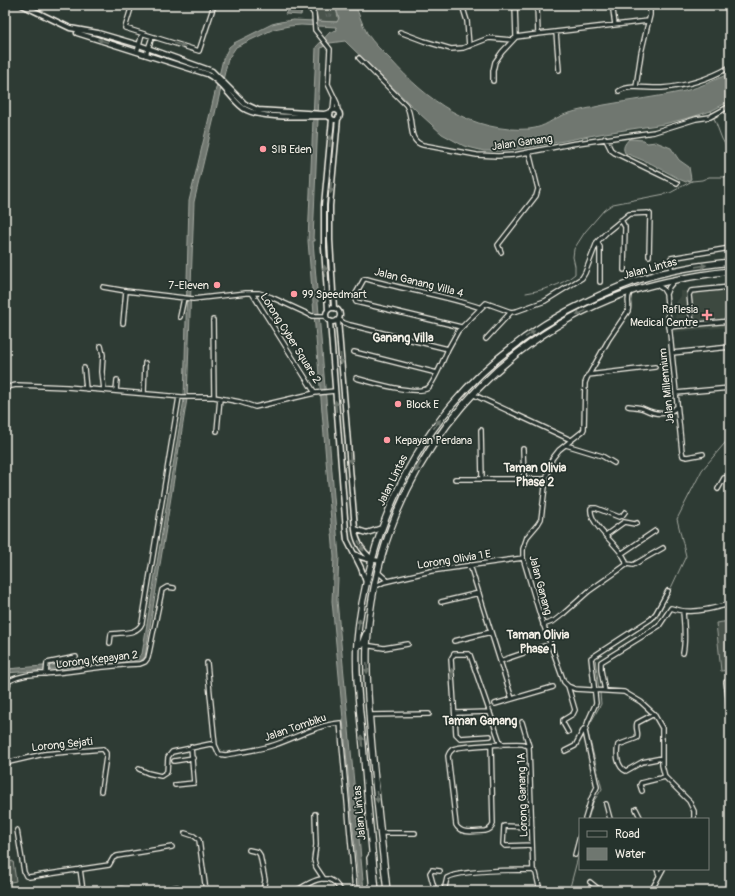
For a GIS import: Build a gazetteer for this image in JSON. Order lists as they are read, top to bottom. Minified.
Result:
{"streets":{"highway":["Jalan Lintas"],"street":["Jalan Ganang","Jalan Ganang Villa 4","Lorong Cyber Square 2","Jalan Millennium","Lorong Olivia 1 E","Lorong Kepayan 2","Jalan Tombiku","Lorong Sejati","Lorong Ganang 1A"]},"crossings":[["Jalan Ganang","Jalan Lintas"],["Jalan Ganang","Lorong Olivia 1 E"],["Jalan Lintas","Lorong Olivia 1 E"]],"districts":["Ganang Villa","Taman Olivia Phase 2","Taman Olivia Phase 1","Taman Ganang"],"places":{"other":["SIB Eden","7-Eleven","99 Speedmart","Block E","Kepayan Perdana"],"health":["Raflesia Medical Centre"]},"legend":["Road","Water"]}
